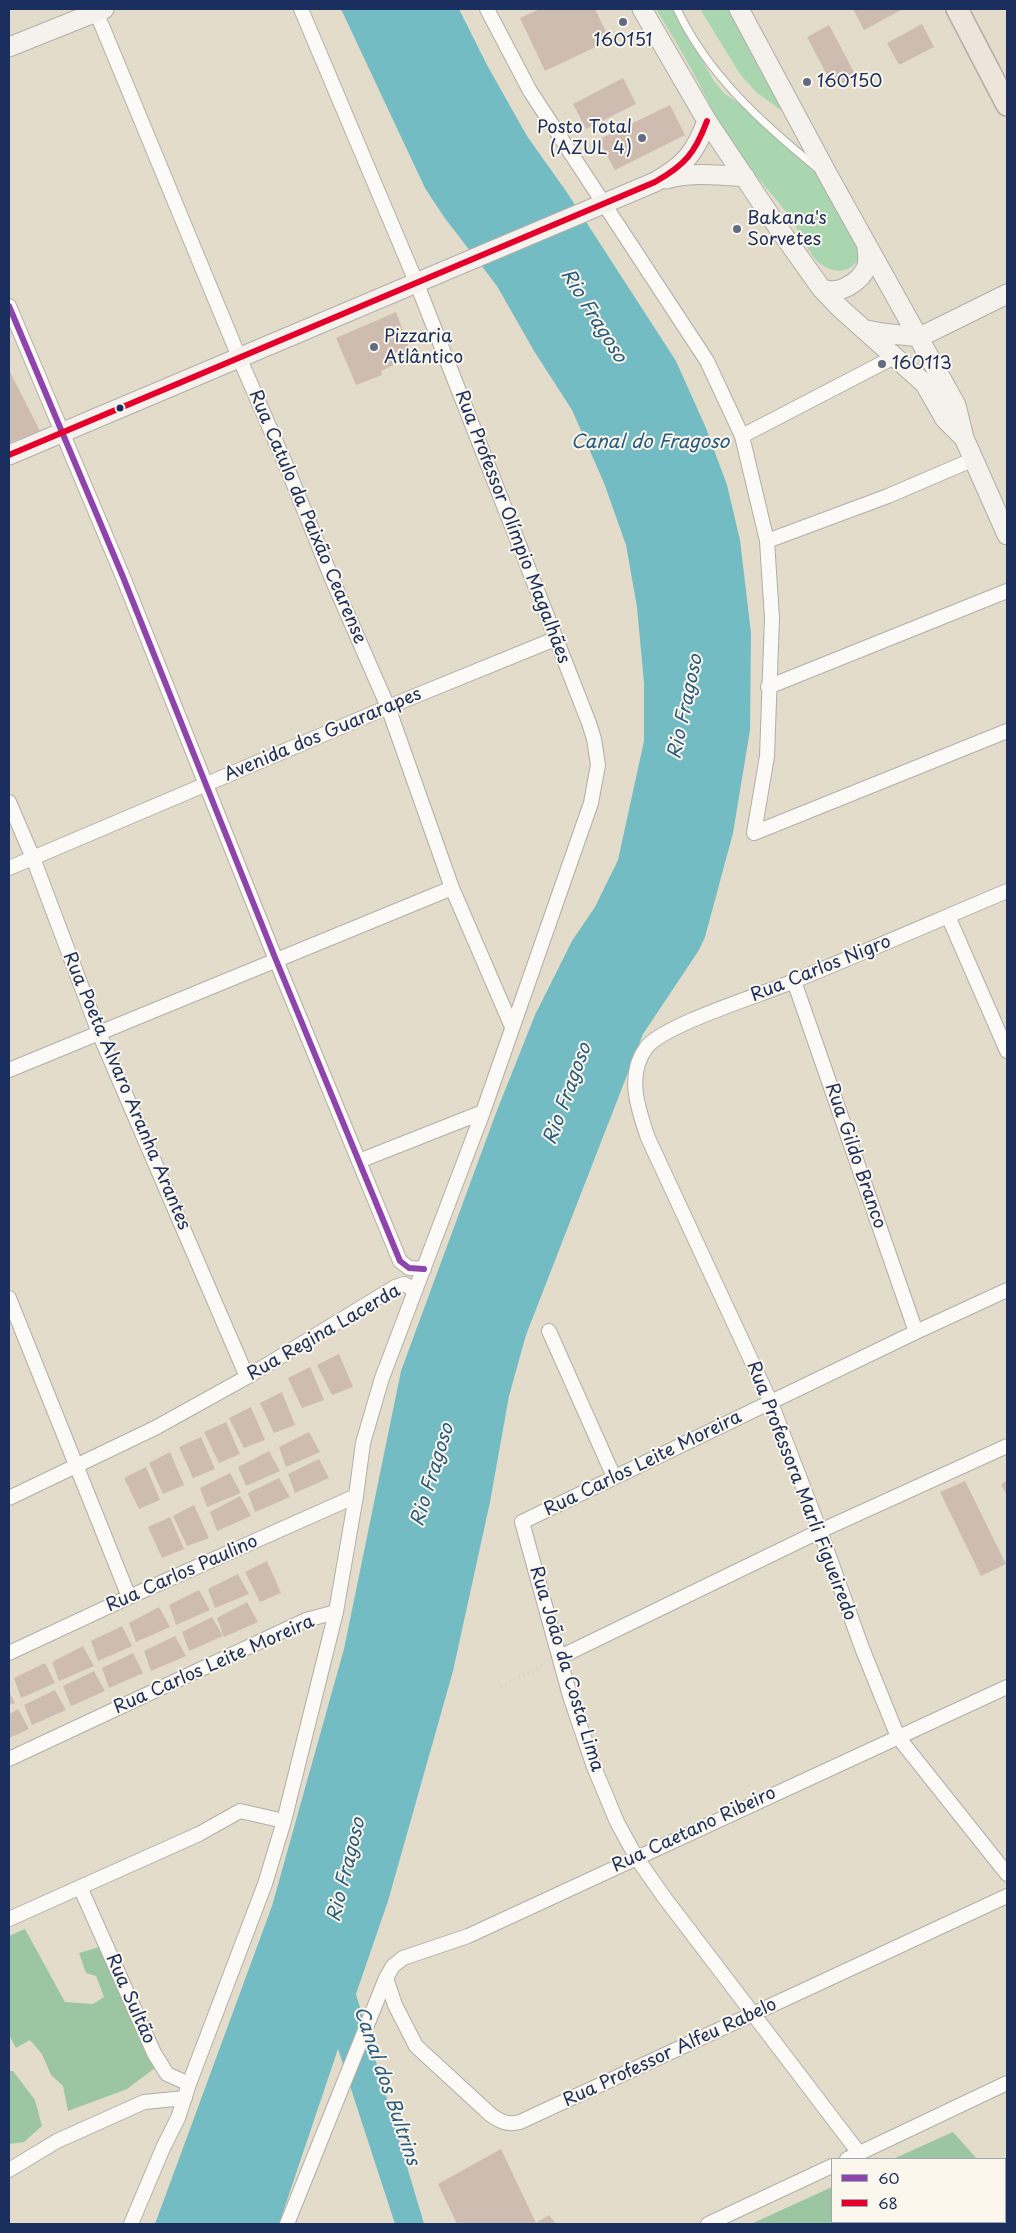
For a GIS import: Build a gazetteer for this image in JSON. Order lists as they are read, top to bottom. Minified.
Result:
{"streets":{"street":["Rua Catulo da Paixão Cearense","Rua Professor Olímpio Magalhães","Avenida dos Guararapes","Rua Carlos Nigro","Rua Poeta Alvaro Aranha Arantes","Rua Gildo Branco","Rua Regina Lacerda","Rua Carlos Leite Moreira","Rua Professora Marli Figueiredo","Rua Carlos Paulino","Rua João da Costa Lima","Rua Caetano Ribeiro","Rua Sultão","Rua Professor Alfeu Rabelo"]},"crossings":[["Rua Catulo da Paixão Cearense","Rua Professor Olímpio Magalhães"],["Rua Catulo da Paixão Cearense","Avenida dos Guararapes"],["Rua Catulo da Paixão Cearense","Rua Regina Lacerda"],["Rua Professor Olímpio Magalhães","Avenida dos Guararapes"],["Rua Professor Olímpio Magalhães","Rua Regina Lacerda"],["Avenida dos Guararapes","Rua Poeta Alvaro Aranha Arantes"],["Rua Carlos Nigro","Rua Gildo Branco"],["Rua Carlos Nigro","Rua Professora Marli Figueiredo"],["Rua Poeta Alvaro Aranha Arantes","Rua Regina Lacerda"],["Rua Gildo Branco","Rua Carlos Leite Moreira"],["Rua Regina Lacerda","Rua Carlos Leite Moreira"],["Rua Carlos Leite Moreira","Rua Professora Marli Figueiredo"],["Rua Carlos Leite Moreira","Rua Carlos Paulino"],["Rua Carlos Leite Moreira","Rua João da Costa Lima"],["Rua Professora Marli Figueiredo","Rua Caetano Ribeiro"],["Rua João da Costa Lima","Rua Caetano Ribeiro"],["Rua João da Costa Lima","Rua Professor Alfeu Rabelo"],["Rua Caetano Ribeiro","Rua Professor Alfeu Rabelo"]],"water":["Rio Fragoso","Canal do Fragoso","Canal dos Bultrins"],"places":["160151","160150","Posto Total (AZUL 4)","Bakana's Sorvetes","Pizzaria Atlântico","160113"],"lines":["transit line 68","transit line 60"],"legend":["60","68"]}
